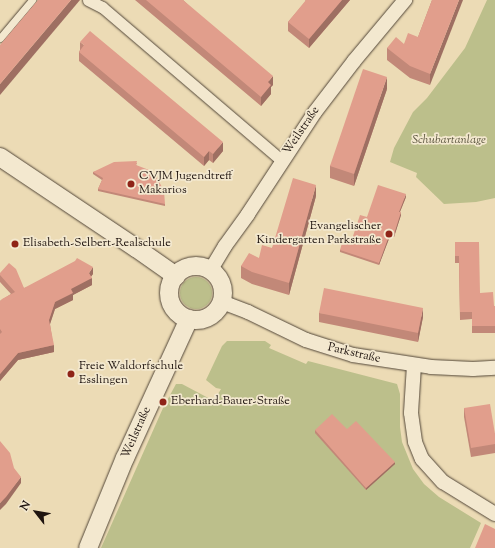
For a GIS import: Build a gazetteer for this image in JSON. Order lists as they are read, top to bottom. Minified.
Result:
{"streets":{"street":["Weilstraße","Parkstraße"]},"crossings":[["Weilstraße","Parkstraße"]],"parks":["Schubartanlage"],"places":["CVJM Jugendtreff Makarios","Evangelischer Kindergarten Parkstraße","Elisabeth-Selbert-Realschule","Freie Waldorfschule Esslingen","Eberhard-Bauer-Straße"],"north":"top left"}
